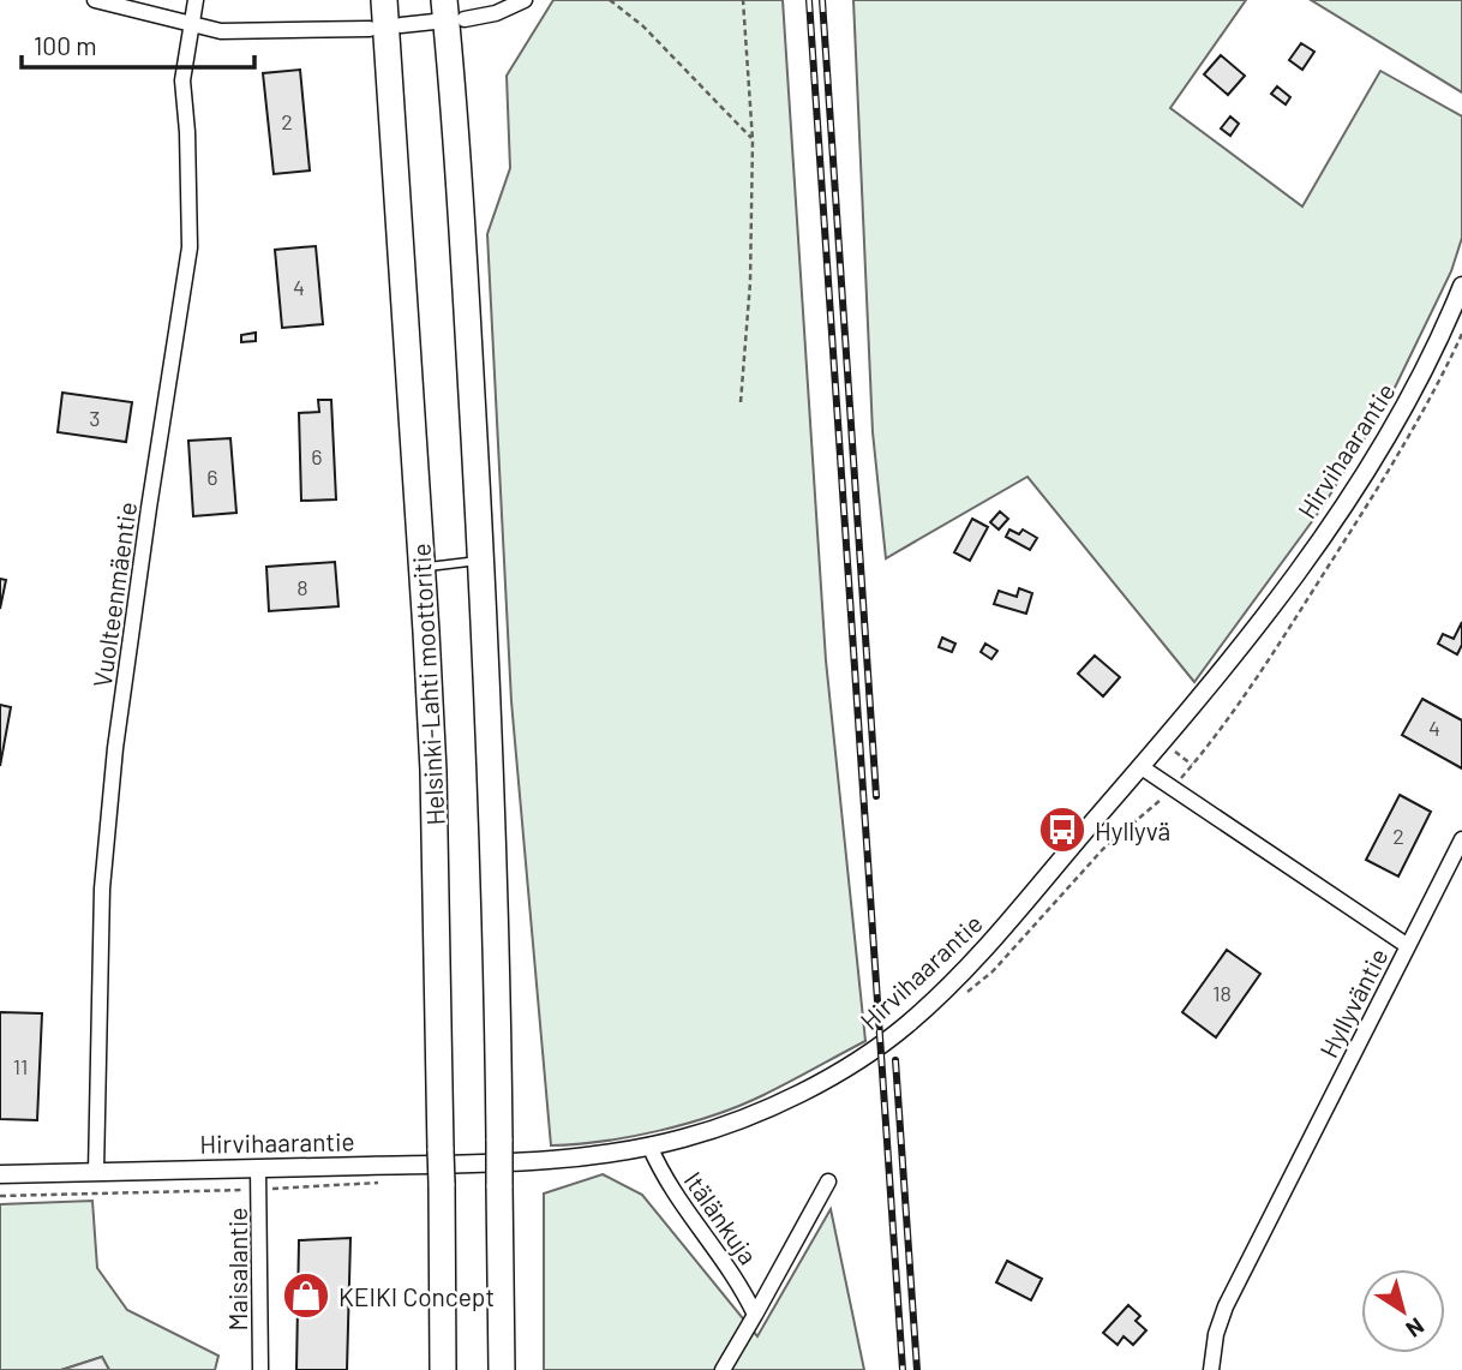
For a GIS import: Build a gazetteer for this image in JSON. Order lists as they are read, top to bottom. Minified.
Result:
{"streets":{"highway":["Helsinki-Lahti moottoritie"],"street":["Hirvihaarantie","Vuolteenmäentie","Hyllyväntie","Itälänkuja","Maisalantie"]},"crossings":[["Hirvihaarantie","Vuolteenmäentie"],["Hirvihaarantie","Hyllyväntie"],["Hirvihaarantie","Itälänkuja"],["Hirvihaarantie","Maisalantie"]],"places":{"bus stop":["Hyllyvä"],"shop":["KEIKI Concept"]},"house_numbers":["2","4","3","6","6","8","4","2","18","11"],"scale_bar":"100 m","north":"bottom right"}
